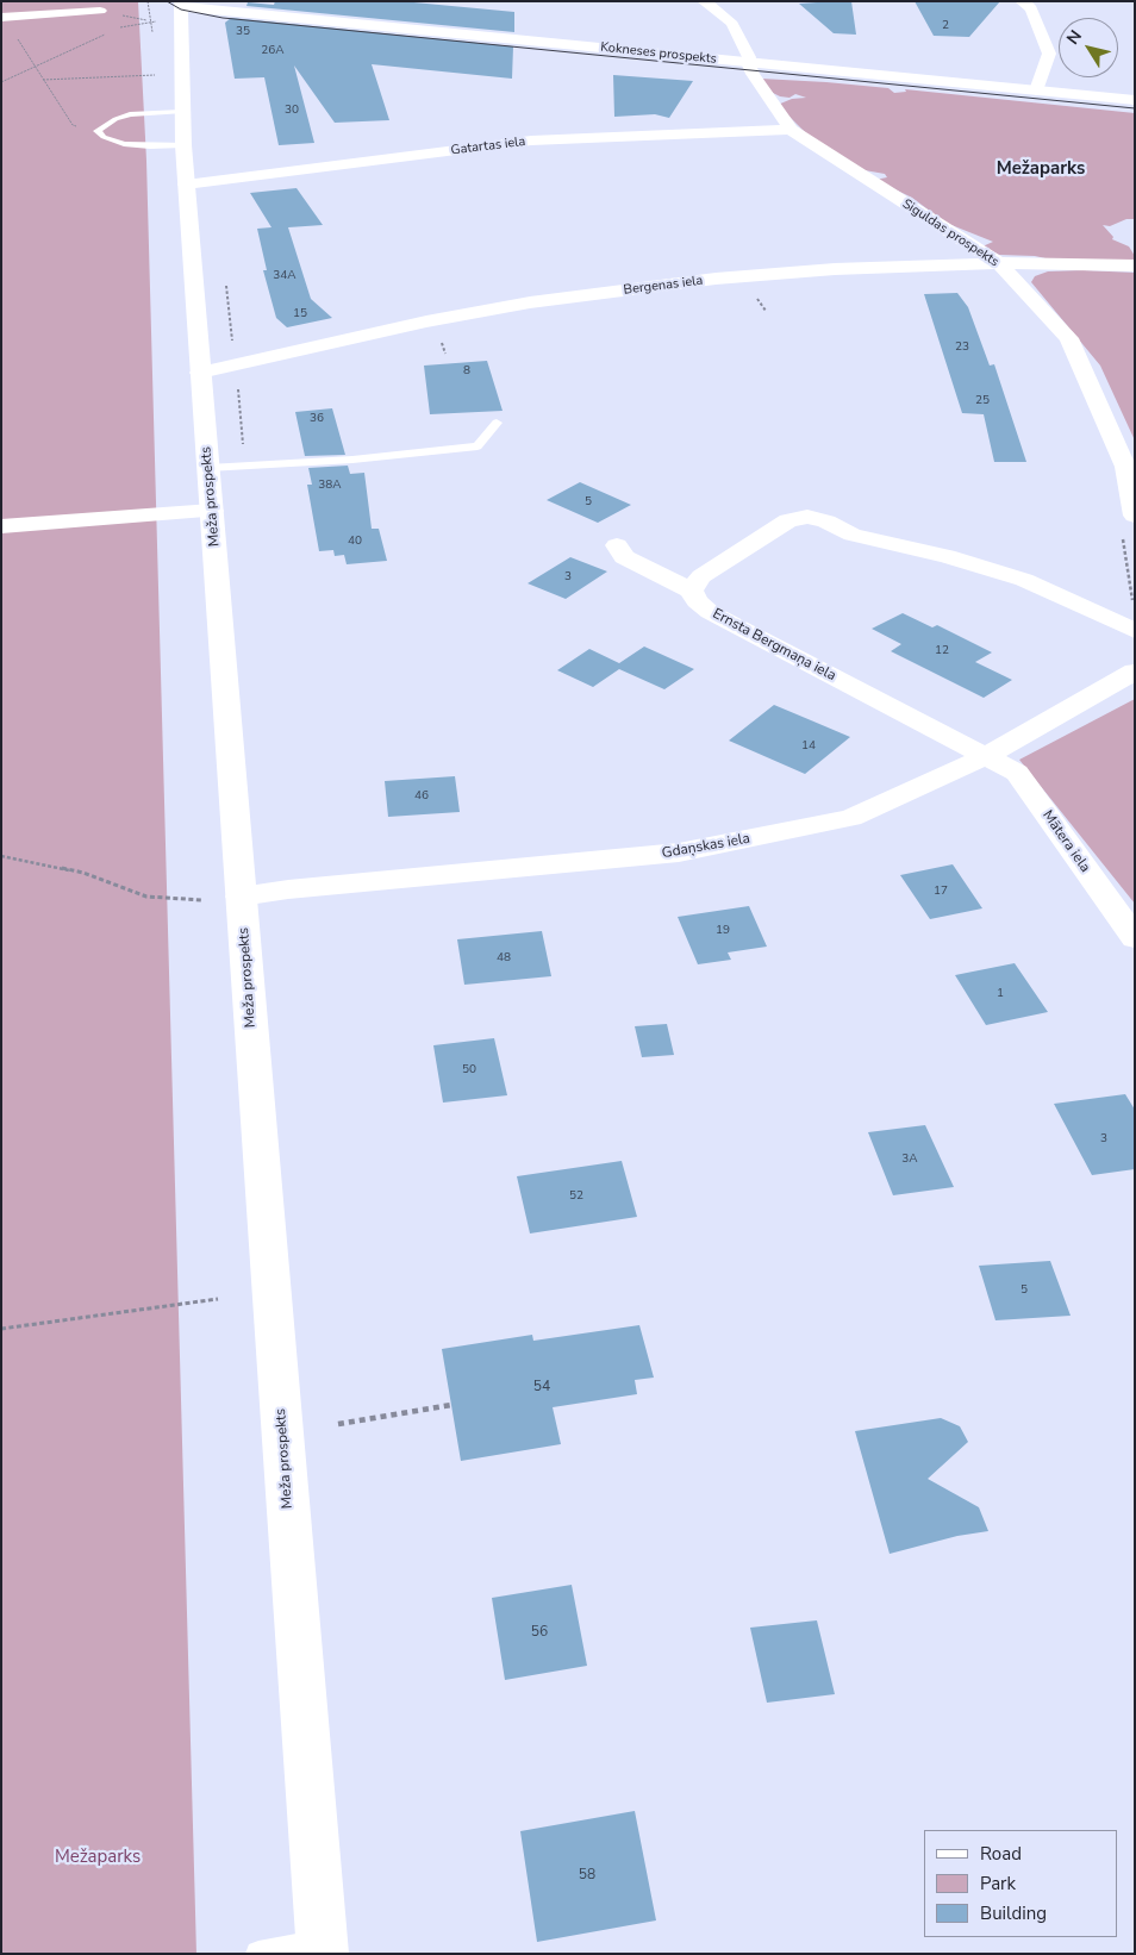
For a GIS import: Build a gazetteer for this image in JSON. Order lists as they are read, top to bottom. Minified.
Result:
{"streets":{"street":["Kokneses prospekts","Gatartas iela","Siguldas prospekts","Bergenas iela","Meža prospekts","Ernsta Bergmaņa iela","Mātera iela","Gdaņskas iela"]},"crossings":[["Kokneses prospekts","Siguldas prospekts"],["Kokneses prospekts","Meža prospekts"],["Gatartas iela","Siguldas prospekts"],["Gatartas iela","Meža prospekts"],["Siguldas prospekts","Bergenas iela"],["Bergenas iela","Meža prospekts"],["Meža prospekts","Gdaņskas iela"],["Ernsta Bergmaņa iela","Mātera iela"],["Ernsta Bergmaņa iela","Gdaņskas iela"],["Mātera iela","Gdaņskas iela"]],"districts":["Mežaparks"],"parks":["Mežaparks"],"house_numbers":["2","35","26A","30","34A","15","23","8","25","36","38A","5","40","3","12","14","46","17","19","48","1","50","3","3A","52","5","54","56","58"],"legend":["Road","Park","Building"],"north":"top left"}
